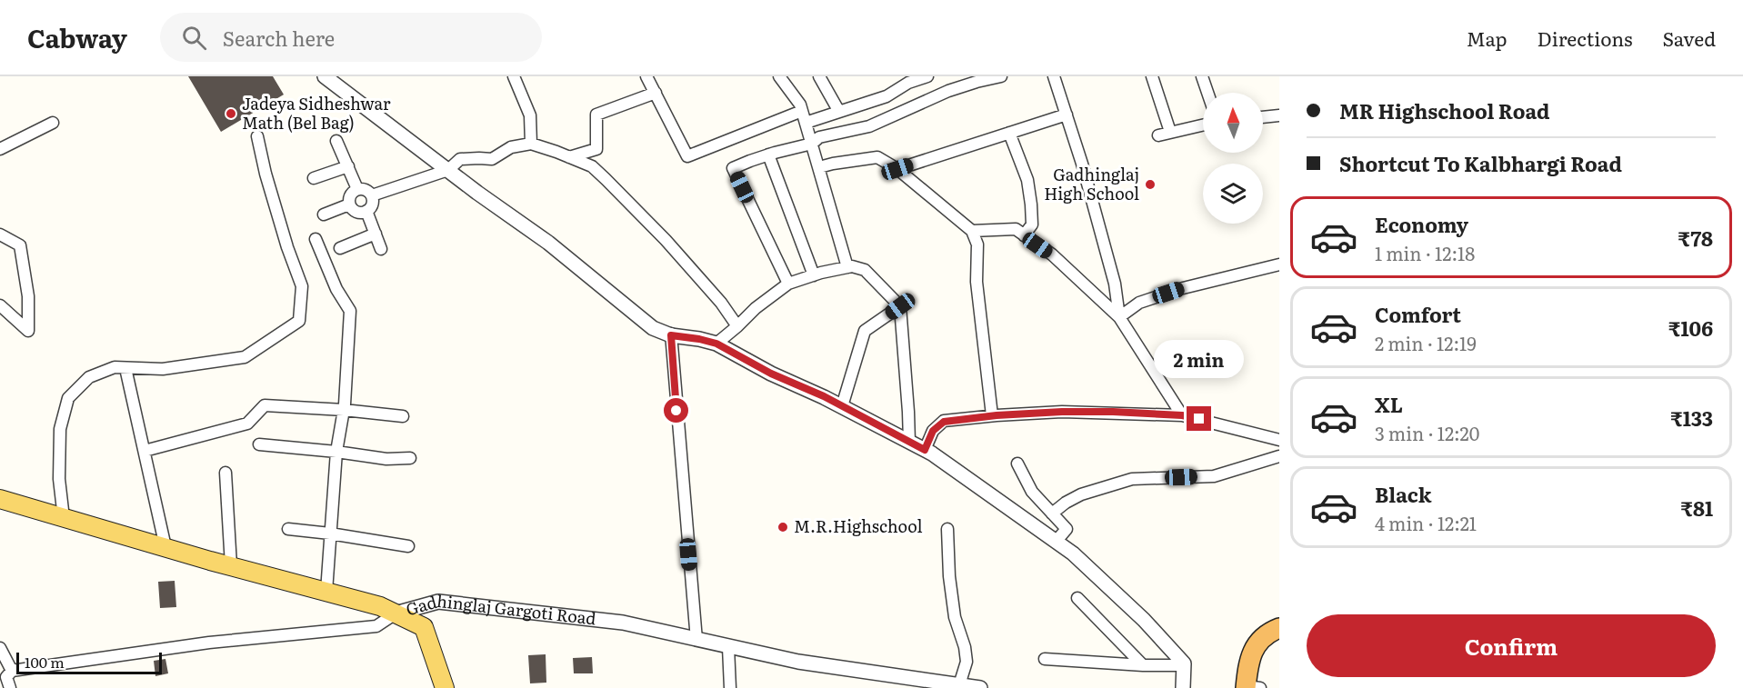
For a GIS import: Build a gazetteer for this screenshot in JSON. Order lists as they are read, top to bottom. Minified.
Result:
{"streets":{"main road":["Gadhinglaj Gargoti Road"]},"places":["Jadeya Sidheshwar Math (Bel Bag)","Gadhinglaj High School","M.R.Highschool"],"scale_bar":"100 m","north":"top","page":{"header":"Cabway","search":"Search here","nav":["Map","Directions","Saved"],"banner":["MR Highschool Road","Shortcut To Kalbhargi Road"],"list":[{"name":"Economy","note":"1 min · 12:18","value":"₹78"},{"name":"Comfort","note":"2 min · 12:19","value":"₹106"},{"name":"XL","note":"3 min · 12:20","value":"₹133"},{"name":"Black","note":"4 min · 12:21","value":"₹81"}],"bubble":"2 min","buttons":"Confirm","scale":"100 m"}}
